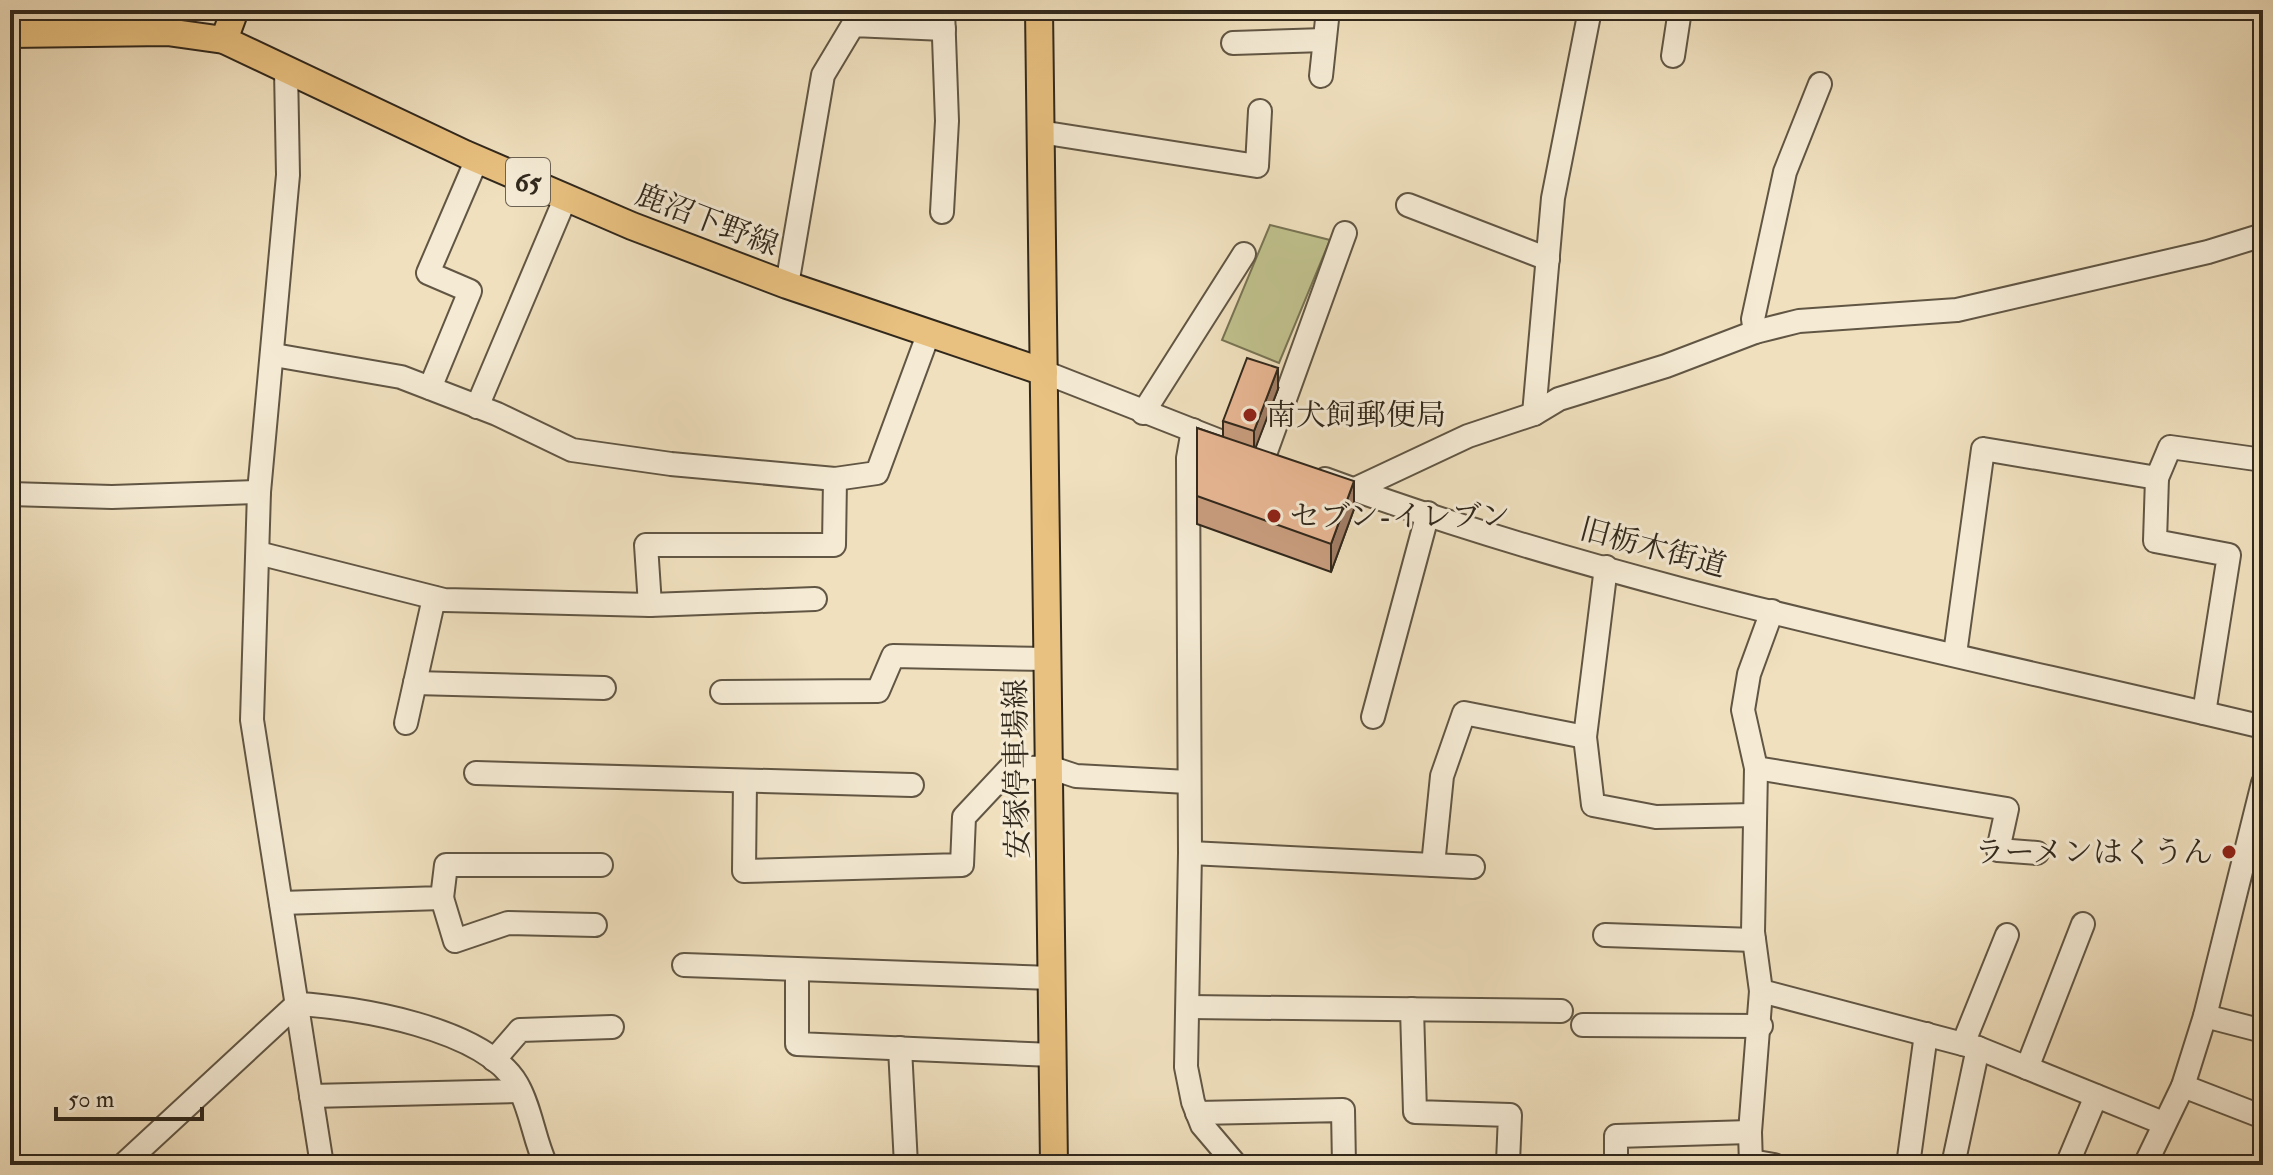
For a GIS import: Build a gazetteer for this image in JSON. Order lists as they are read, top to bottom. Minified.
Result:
{"streets":{"main road":["65","鹿沼下野線","安塚停車場線"],"street":["旧栃木街道"]},"crossings":[["鹿沼下野線","安塚停車場線"]],"places":["南犬飼郵便局","セブン-イレブン","ラーメンはくうん"],"scale_bar":"50 m"}
